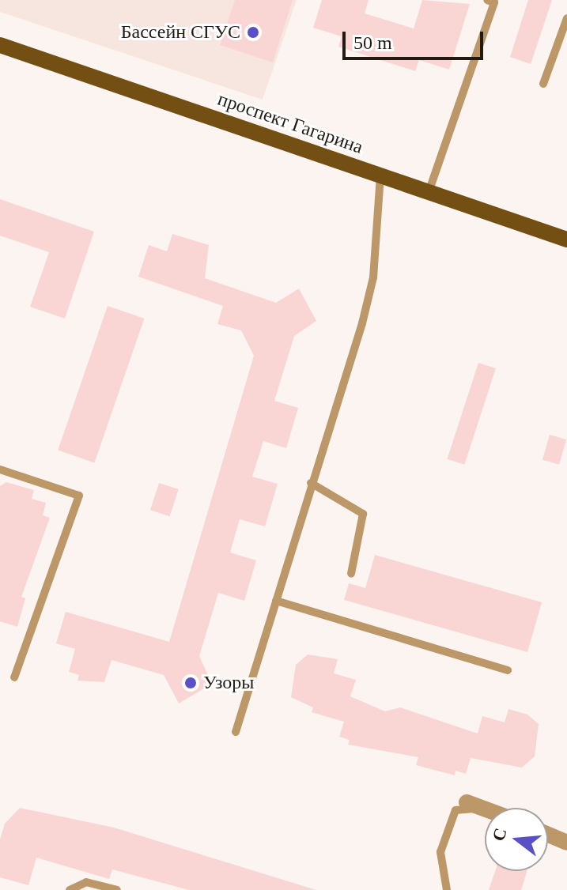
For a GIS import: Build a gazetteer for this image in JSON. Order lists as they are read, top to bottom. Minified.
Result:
{"streets":{"main road":["проспект Гагарина"]},"places":["Бассейн СГУС","Узоры"],"scale_bar":"50 m","north":"left"}
